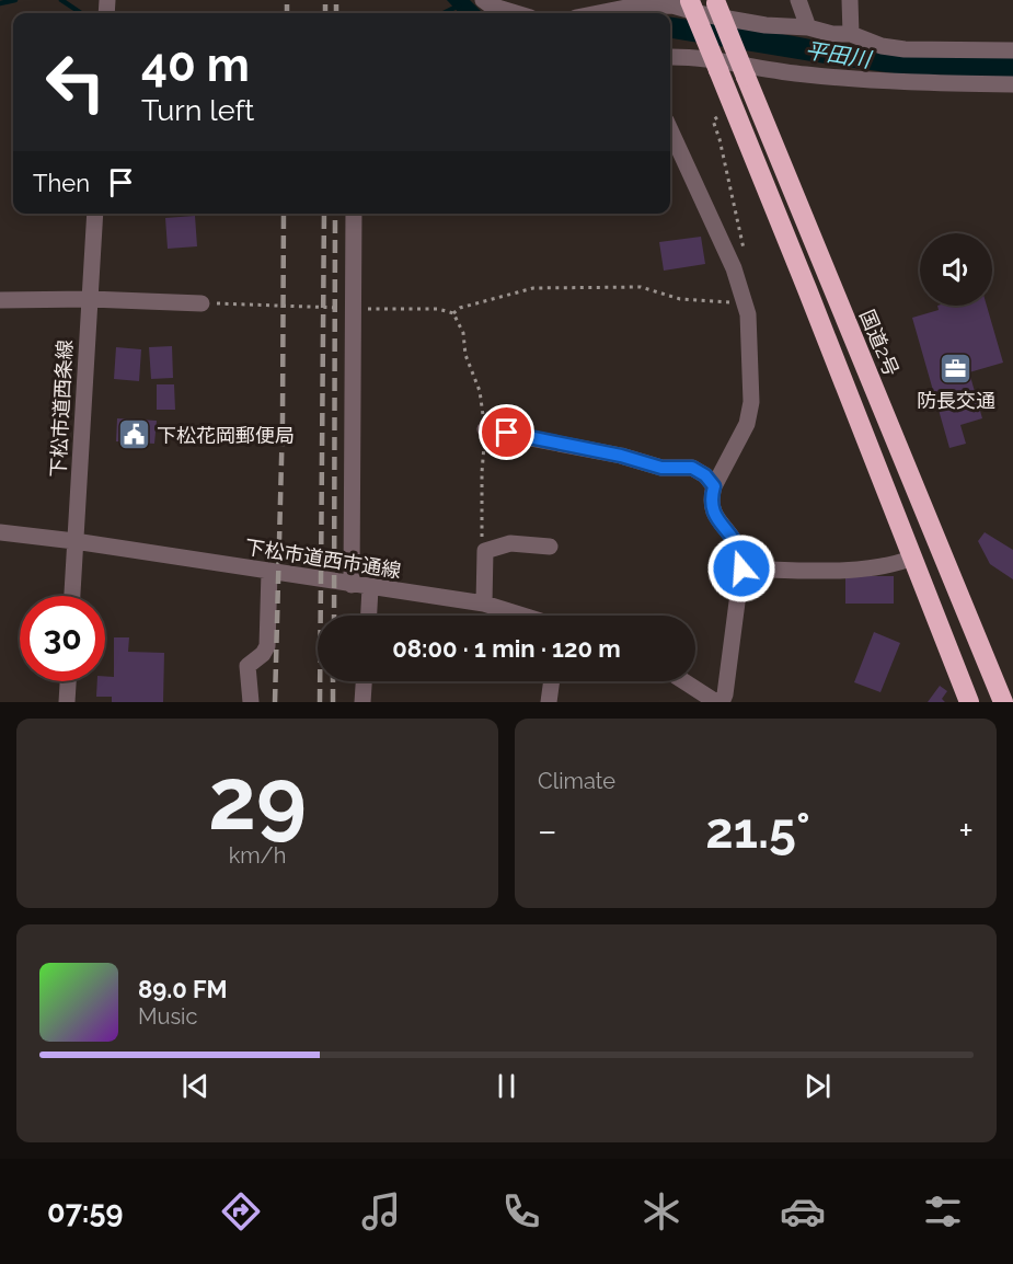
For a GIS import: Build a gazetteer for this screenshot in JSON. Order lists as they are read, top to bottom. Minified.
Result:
{"streets":{"highway":["国道2号"],"street":["下松市道西条線","下松市道西市通線"]},"crossings":[["下松市道西条線","下松市道西市通線"]],"water":["平田川"],"places":{"office":["防長交通"],"public building":["下松花岡郵便局"]},"page":{"turn":["40 m","Turn left"],"then":"Then","limit":"30","trip":"08:00 · 1 min · 120 m","tile":[["29","km/h"],"Climate"],"heat":["−","21.5°","+"],"song":["89.0 FM","Music"],"tabs":"07:59"}}
